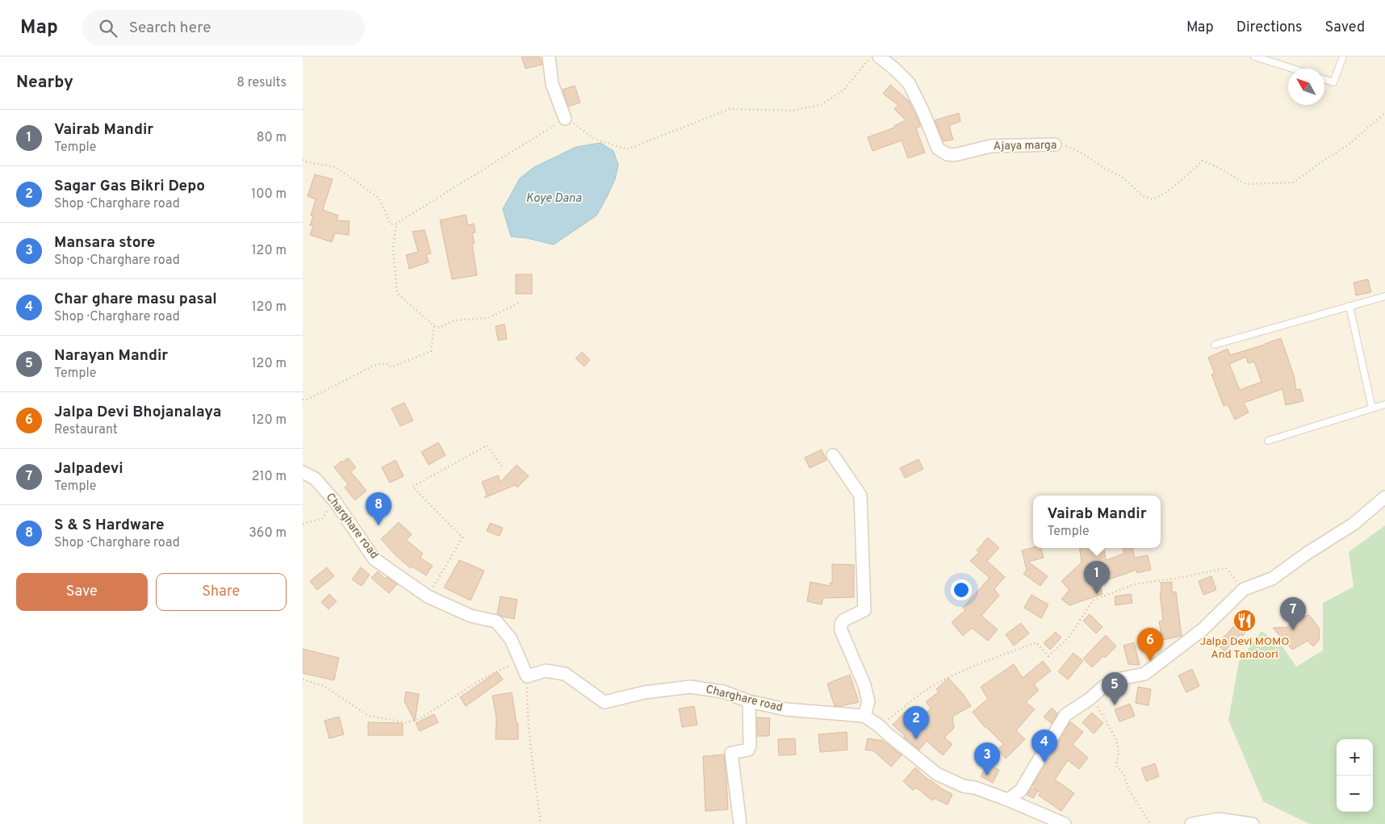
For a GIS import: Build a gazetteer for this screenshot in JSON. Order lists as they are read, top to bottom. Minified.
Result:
{"streets":{"street":["Ajaya marga","Charghare road"]},"water":["Koye Dana"],"places":{"restaurant":["Jalpa Devi MOMO And Tandoori"]},"north":"top left","page":{"header":"Map","search":"Search here","nav":["Map","Directions","Saved"],"heading":["Nearby","8 results"],"list":[{"mark":"1","name":"Vairab Mandir","note":"Temple","value":"80 m"},{"mark":"2","name":"Sagar Gas Bikri Depo","note":"Shop · Charghare road","value":"100 m"},{"mark":"3","name":"Mansara store","note":"Shop · Charghare road","value":"120 m"},{"mark":"4","name":"Char ghare masu pasal","note":"Shop · Charghare road","value":"120 m"},{"mark":"5","name":"Narayan Mandir","note":"Temple","value":"120 m"},{"mark":"6","name":"Jalpa Devi Bhojanalaya","note":"Restaurant","value":"120 m"},{"mark":"7","name":"Jalpadevi","note":"Temple","value":"210 m"},{"mark":"8","name":"S & S Hardware","note":"Shop · Charghare road","value":"360 m"}],"pins":["8","1","7","6","5","2","4","3"],"popup":["Vairab Mandir","Temple"],"buttons":["Save","Share"],"map_buttons":["+","−"]}}
